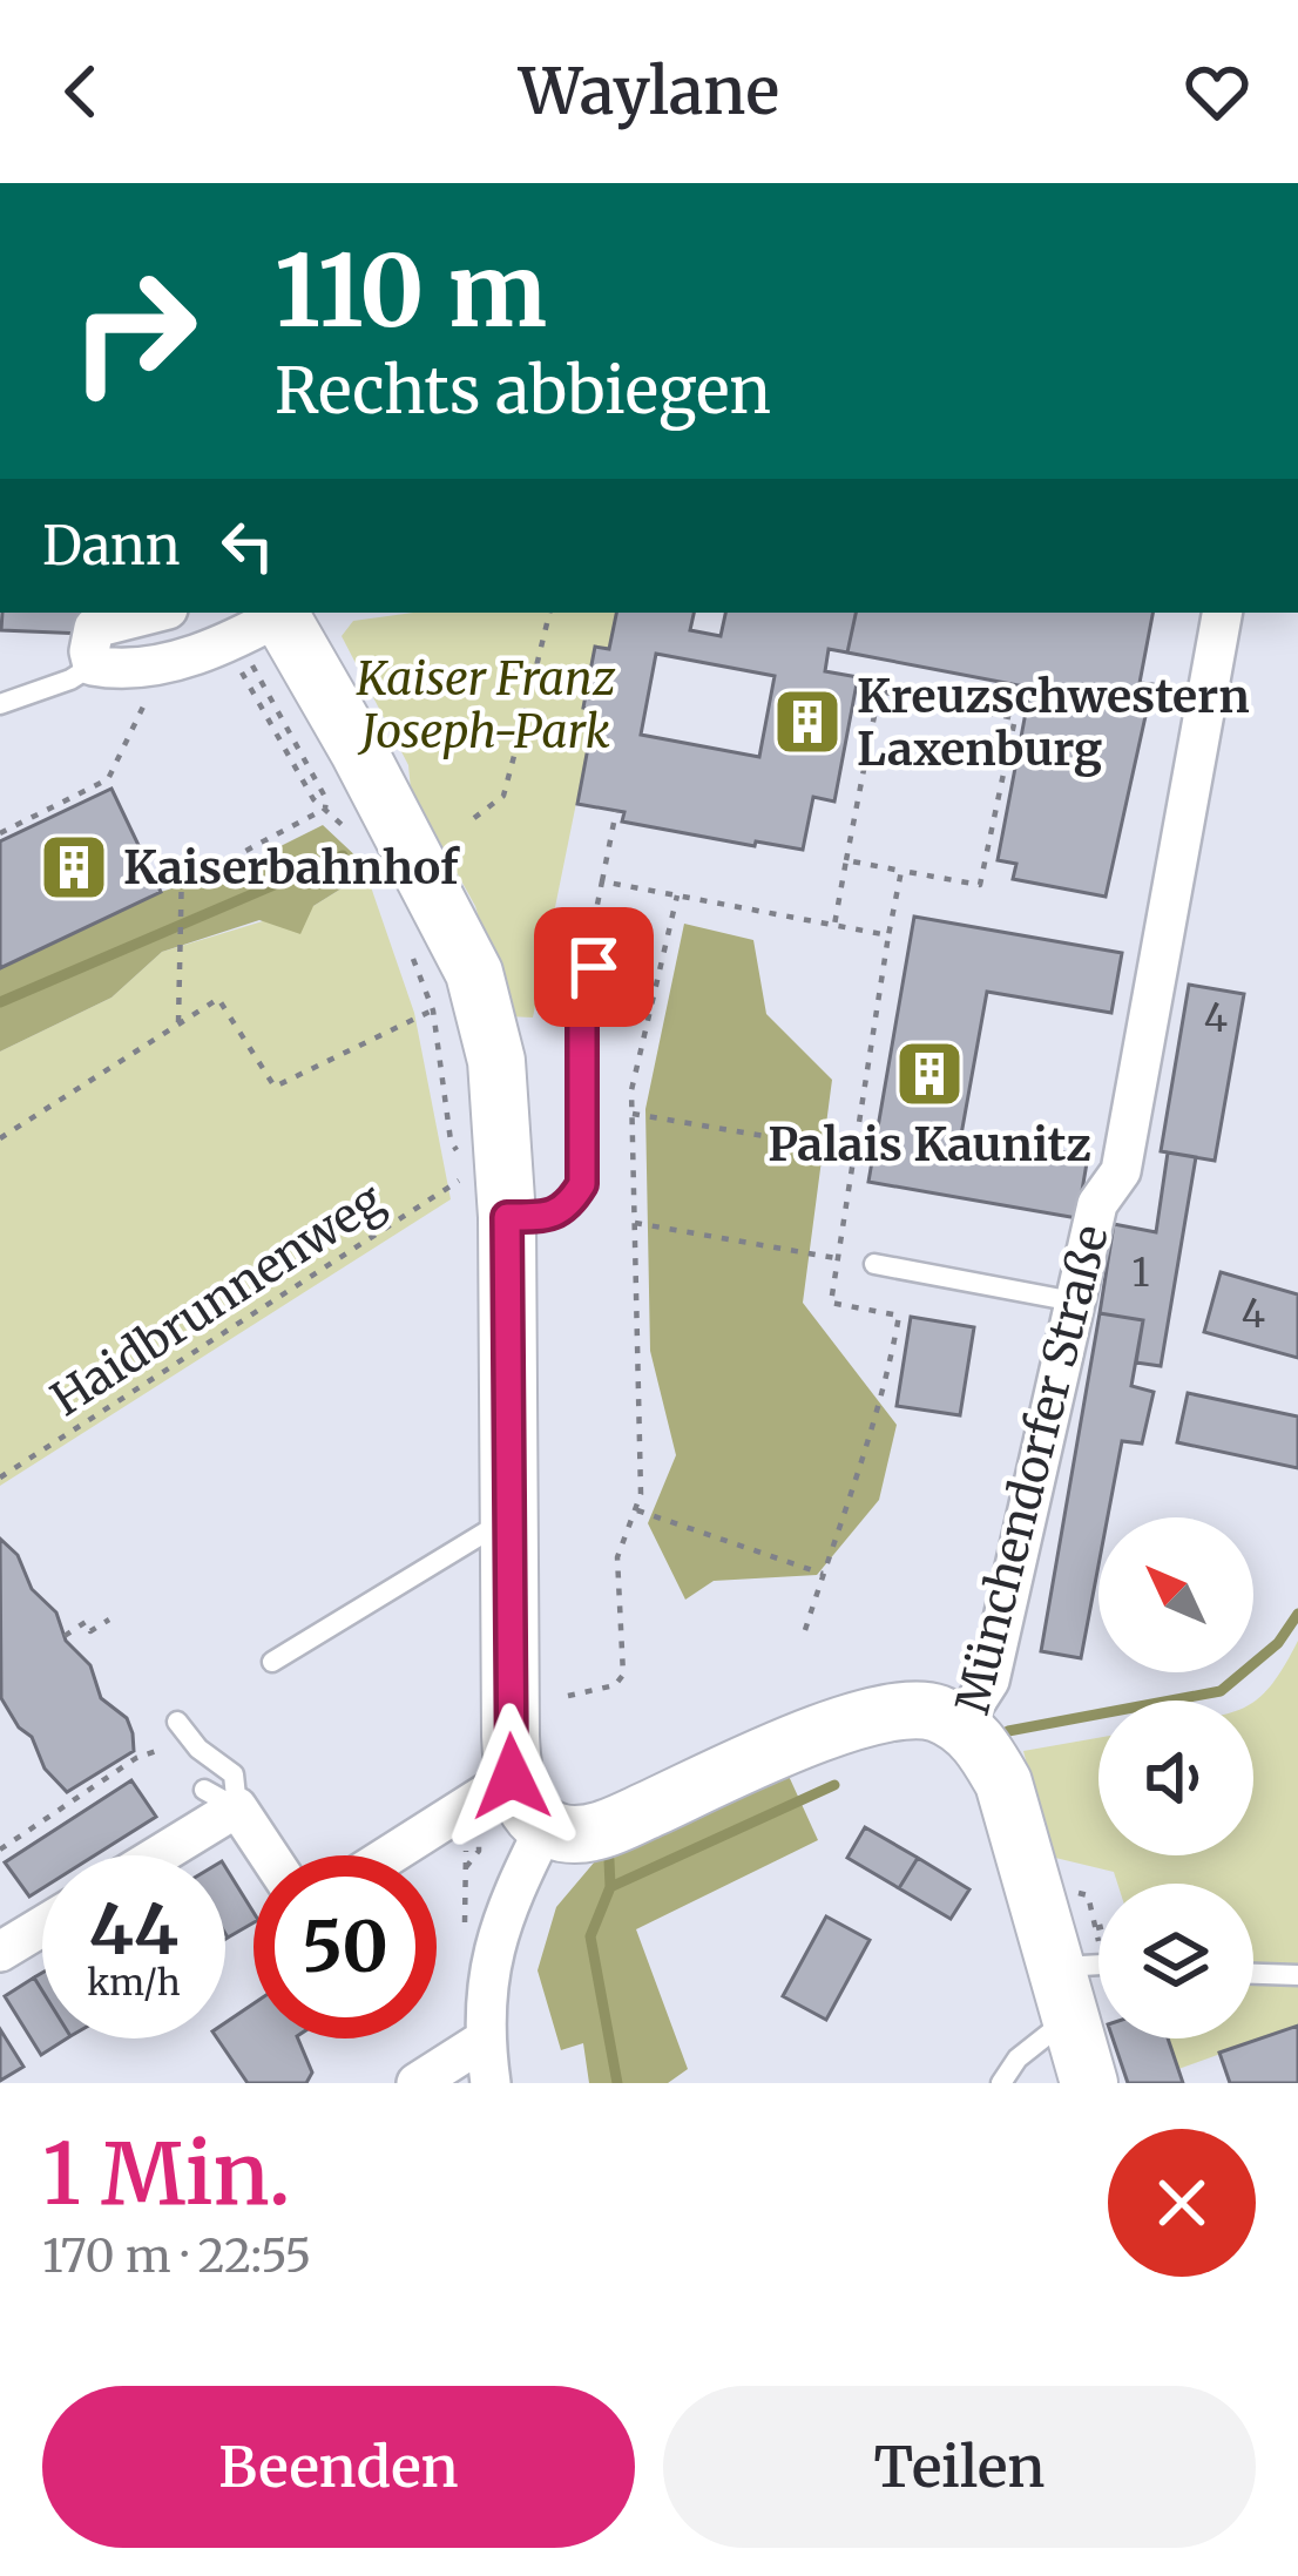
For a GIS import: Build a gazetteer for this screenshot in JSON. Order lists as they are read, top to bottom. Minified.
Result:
{"streets":{"main road":["Münchendorfer Straße"],"path":["Haidbrunnenweg"]},"parks":["Kaiser Franz Joseph-Park"],"places":{"building":["Kreuzschwestern Laxenburg","Kaiserbahnhof","Palais Kaunitz"]},"house_numbers":["4","1","4"],"north":"top left","page":{"header":"Waylane","turn":["110 m","Rechts abbiegen"],"then":"Dann","speed":"44 km/h","limit":"50","heading":["1 Min.","170 m · 22:55"],"buttons":["Beenden","Teilen"]}}
